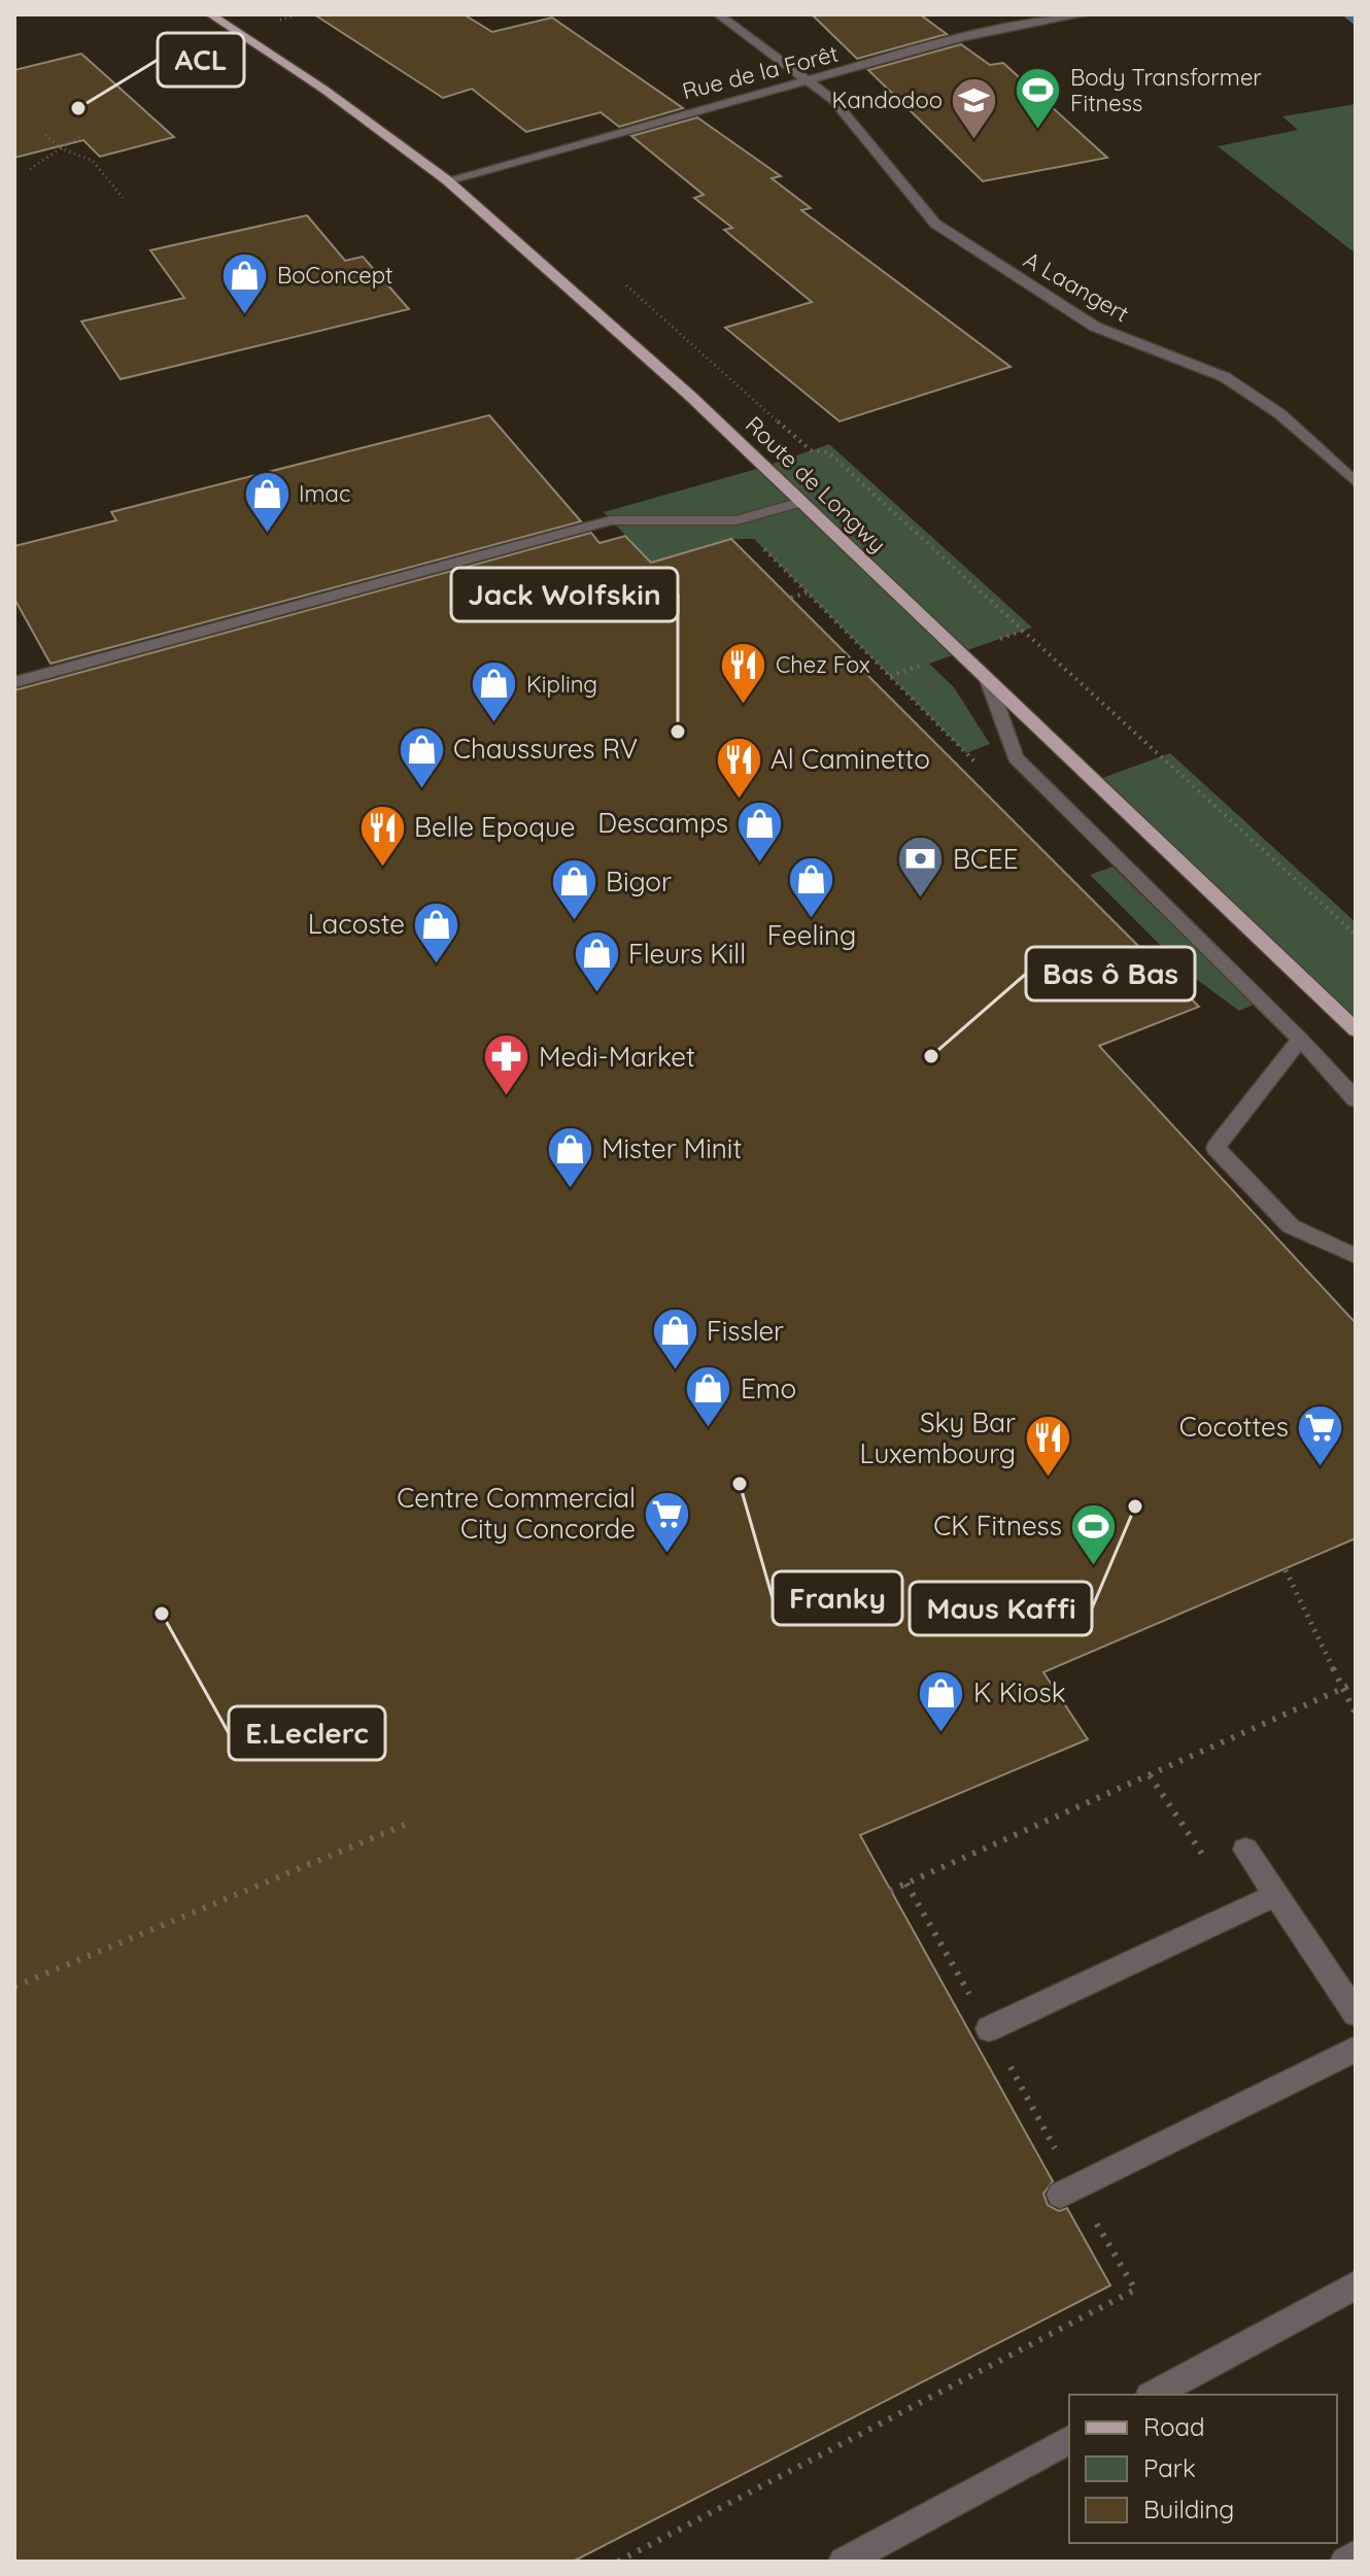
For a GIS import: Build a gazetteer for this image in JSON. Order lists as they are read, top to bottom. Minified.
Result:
{"streets":{"main road":["Route de Longwy"],"street":["Rue de la Forêt","A Laangert"]},"crossings":[["Rue de la Forêt","A Laangert"],["Rue de la Forêt","Route de Longwy"]],"places":{"other":["ACL","Jack Wolfskin","Bas ô Bas","Franky","Maus Kaffi","E.Leclerc"],"sports":["Body Transformer Fitness","CK Fitness"],"school or university":["Kandodoo"],"shop":["BoConcept","Imac","Kipling","Chaussures RV","Descamps","Feeling","Bigor","Lacoste","Fleurs Kill","Mister Minit","Fissler","Emo","K Kiosk"],"restaurant":["Chez Fox","Al Caminetto","Belle Epoque","Sky Bar Luxembourg"],"bank":["BCEE"],"pharmacy":["Medi-Market"],"supermarket":["Cocottes","Centre Commercial City Concorde"]},"legend":["Road","Park","Building"]}
